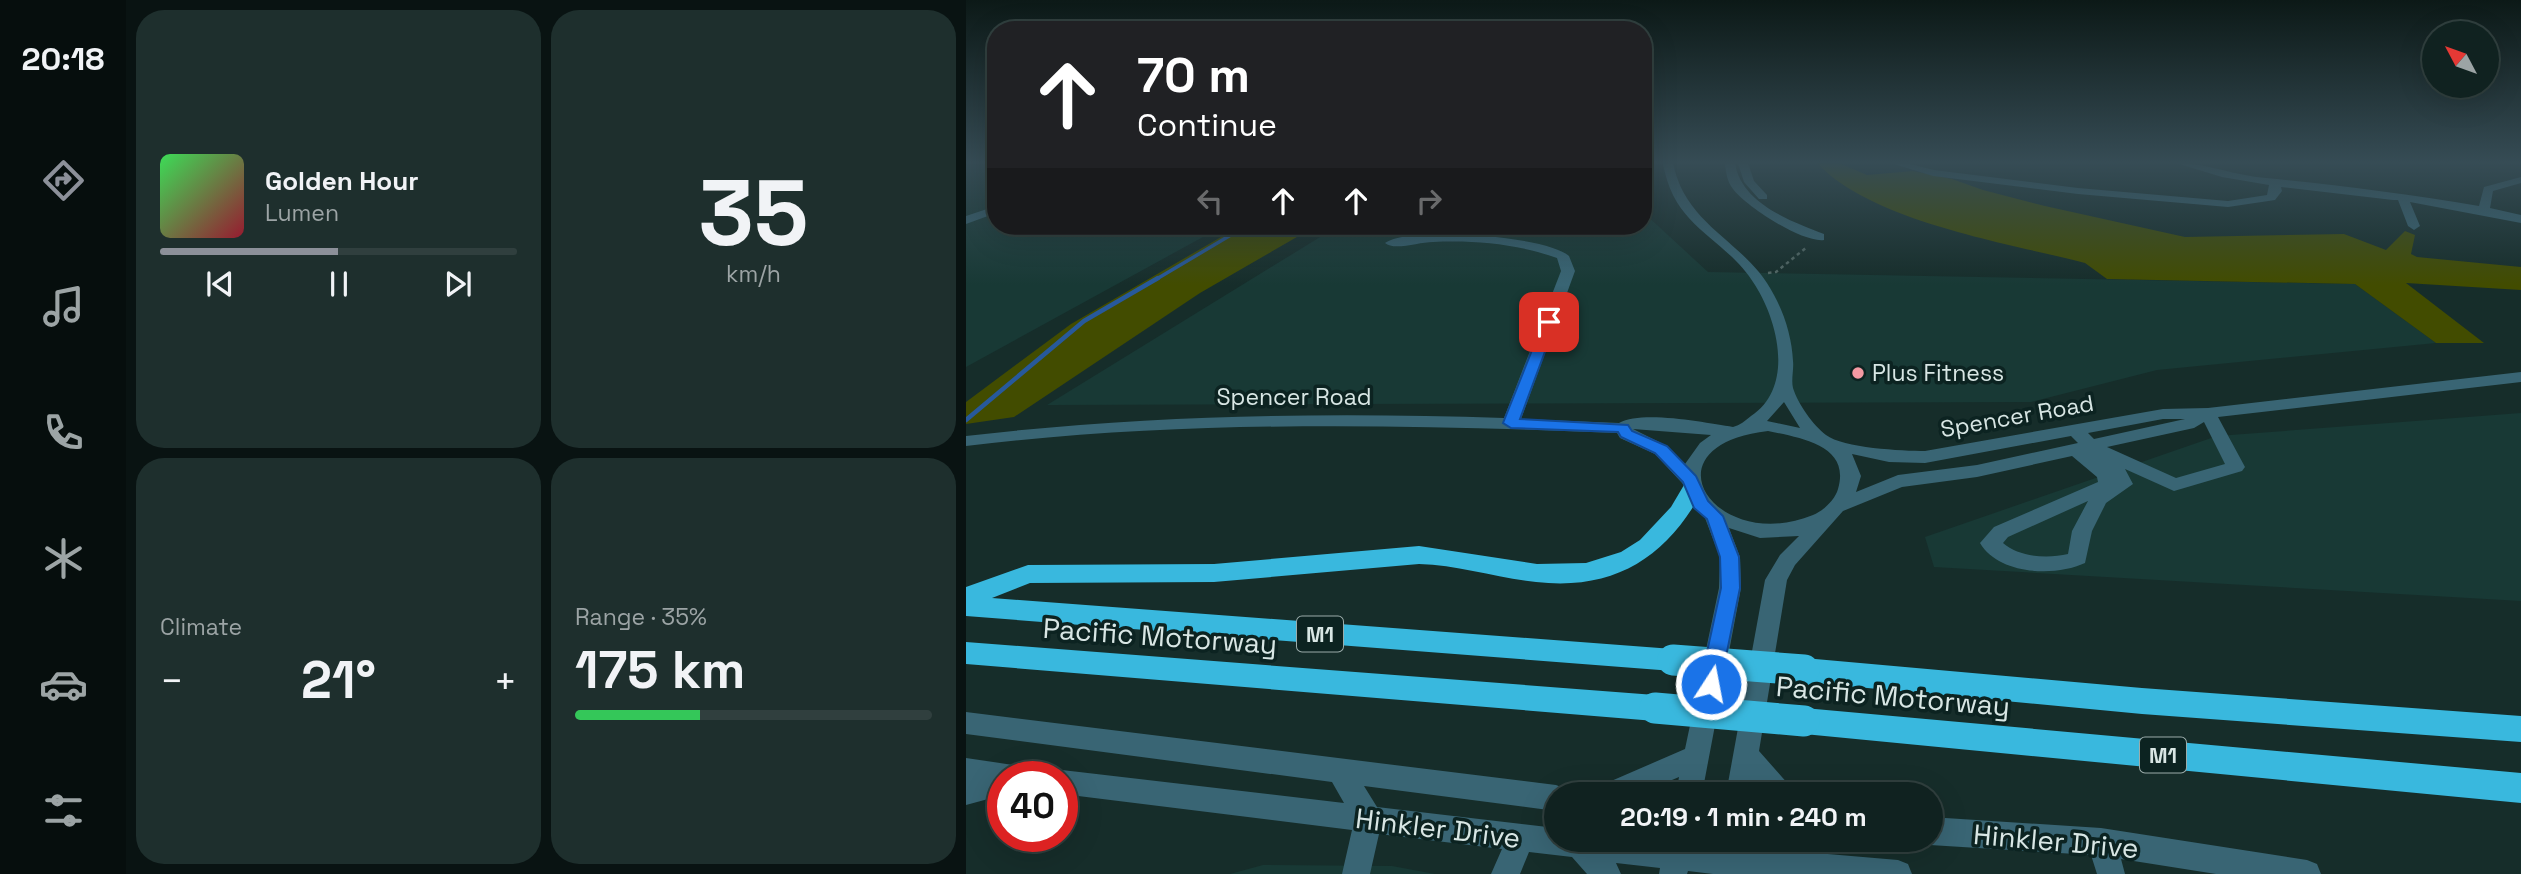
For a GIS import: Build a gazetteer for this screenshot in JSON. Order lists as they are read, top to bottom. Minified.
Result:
{"streets":{"highway":["M1","Pacific Motorway"],"street":["Spencer Road","Hinkler Drive"]},"places":["Plus Fitness"],"north":"top left","page":{"tabs":"20:18","tile":[["35","km/h"],"Climate",["Range · 35%","175 km"]],"turn":["70 m","Continue"],"song":["Golden Hour","Lumen"],"heat":["−","21°","+"],"limit":"40","trip":"20:19 · 1 min · 240 m"}}
